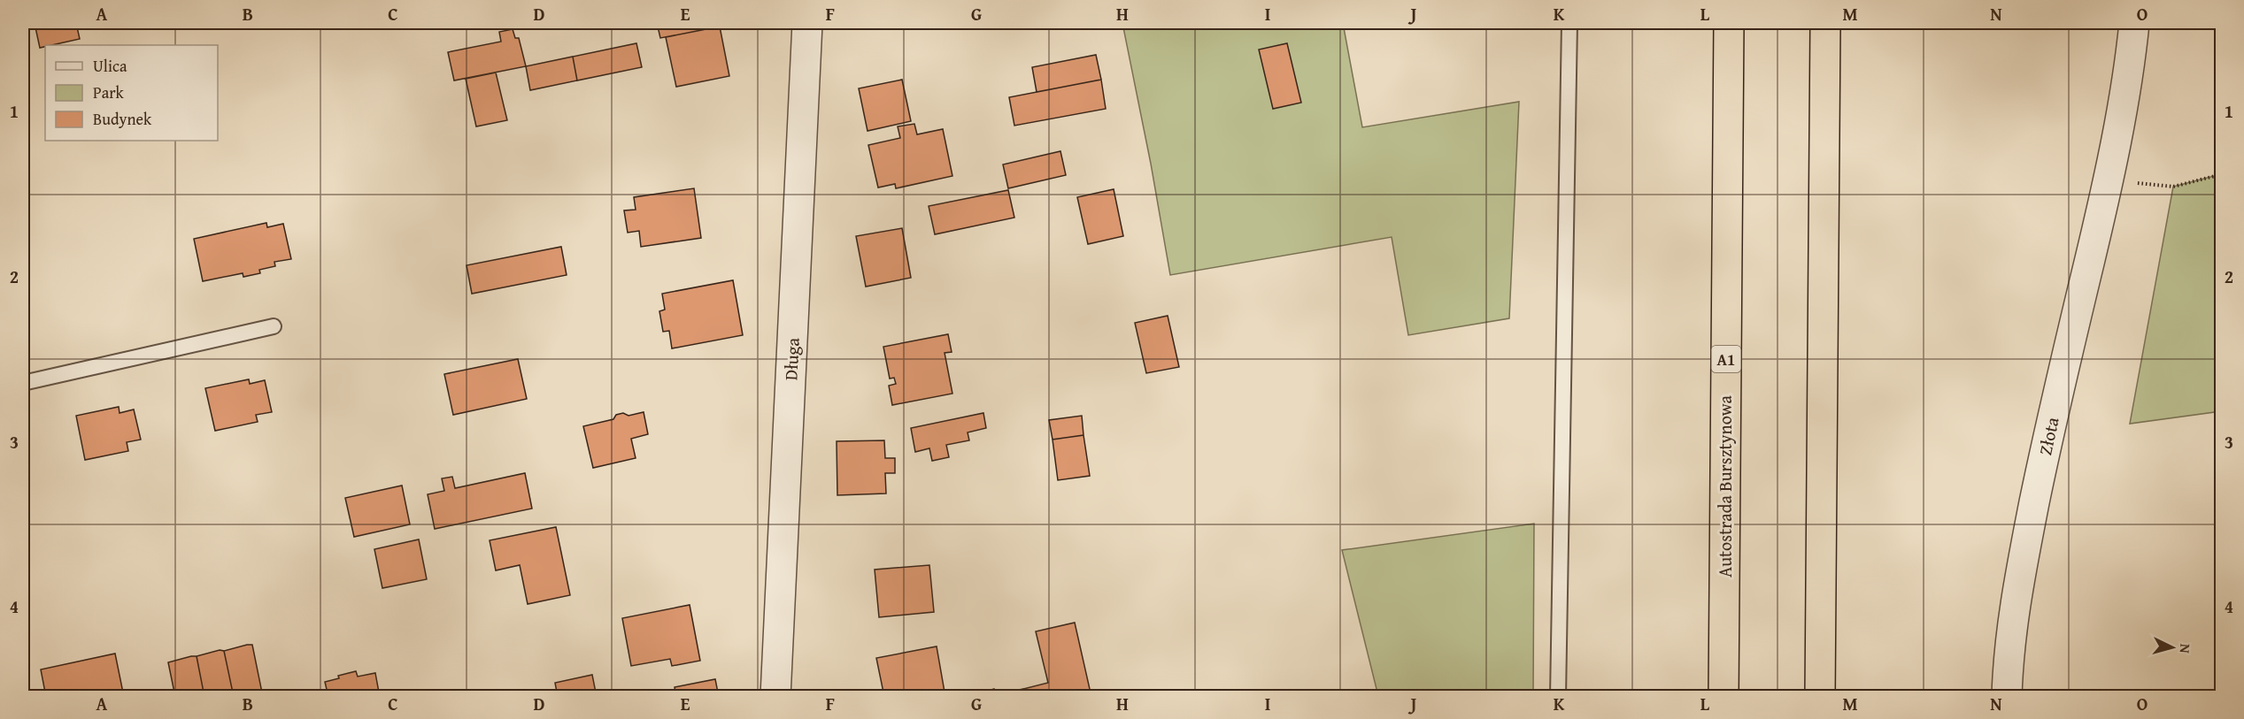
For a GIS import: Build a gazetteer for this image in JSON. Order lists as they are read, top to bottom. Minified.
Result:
{"streets":{"highway":["A1","Autostrada Bursztynowa"],"street":["Długa","Złota"]},"legend":["Ulica","Park","Budynek"],"north":"right","grid":{"columns":["A","B","C","D","E","F","G","H","I","J","K","L","M","N","O"],"rows":["1","2","3","4"]}}
